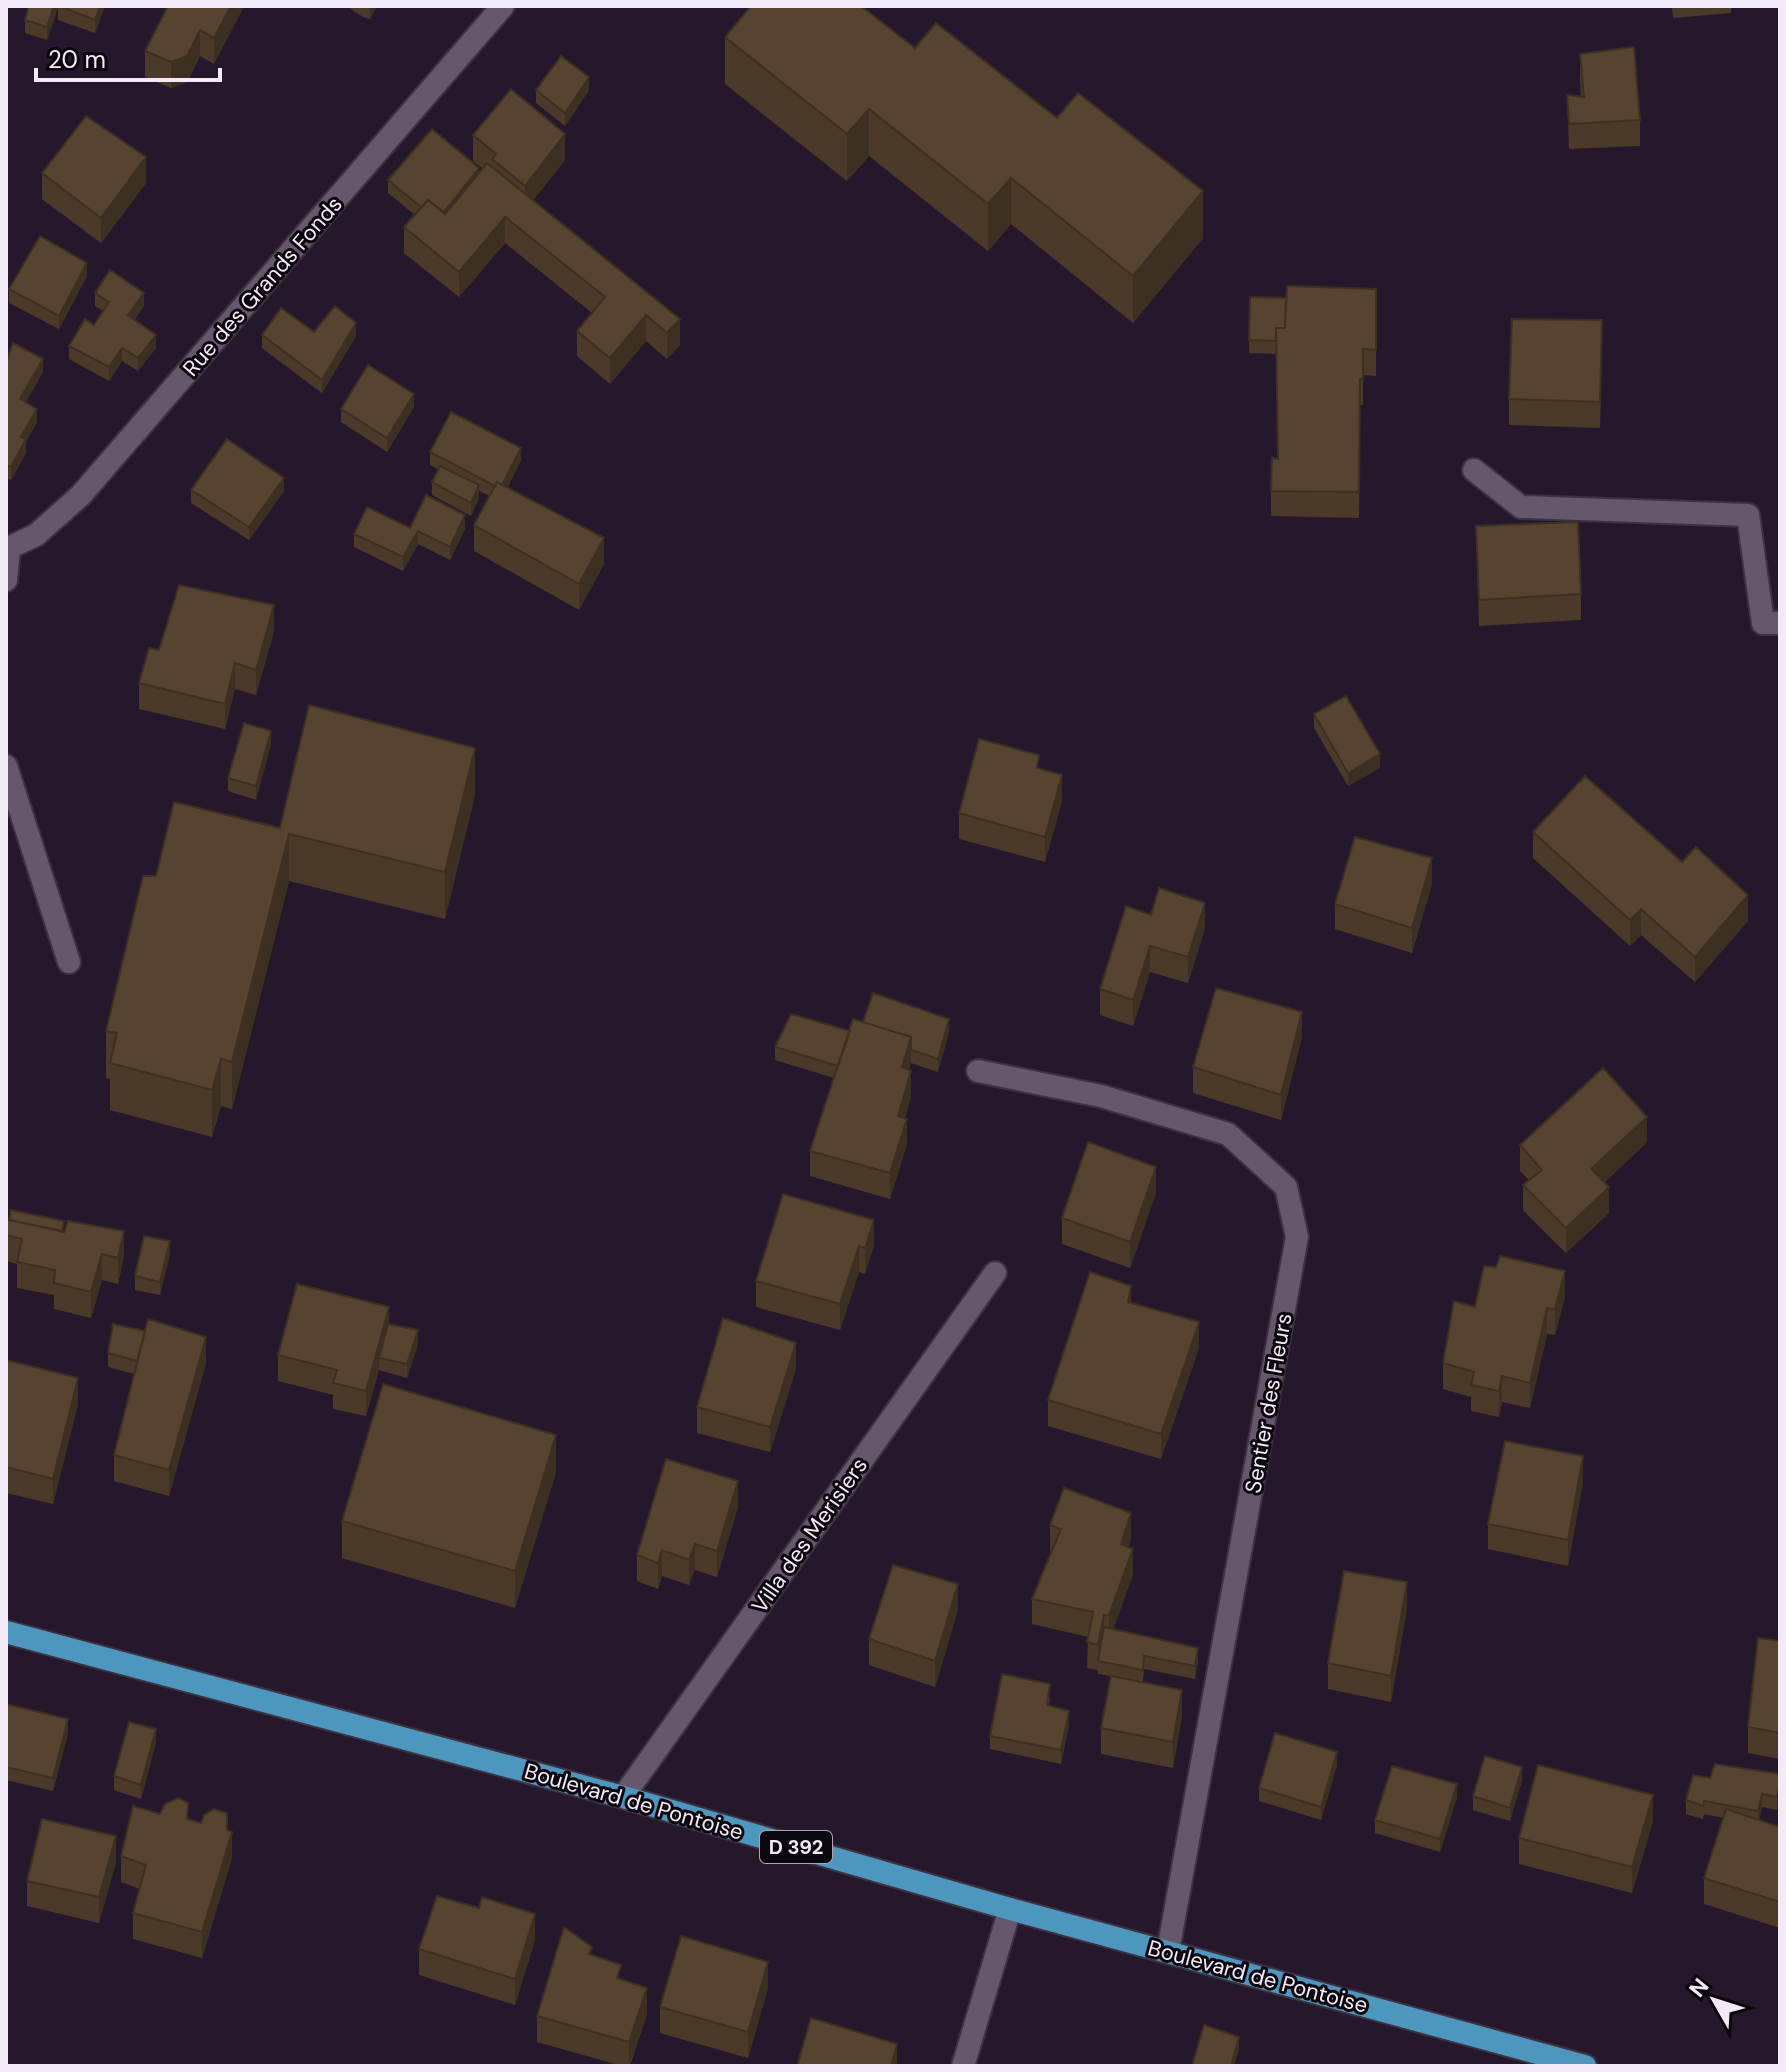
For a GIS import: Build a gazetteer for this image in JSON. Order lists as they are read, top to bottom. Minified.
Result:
{"streets":{"main road":["Boulevard de Pontoise","D 392"],"street":["Rue des Grands Fonds","Sentier des Fleurs","Villa des Merisiers"]},"crossings":[["Sentier des Fleurs","Boulevard de Pontoise"],["Villa des Merisiers","Boulevard de Pontoise"]],"scale_bar":"20 m","north":"top left"}
